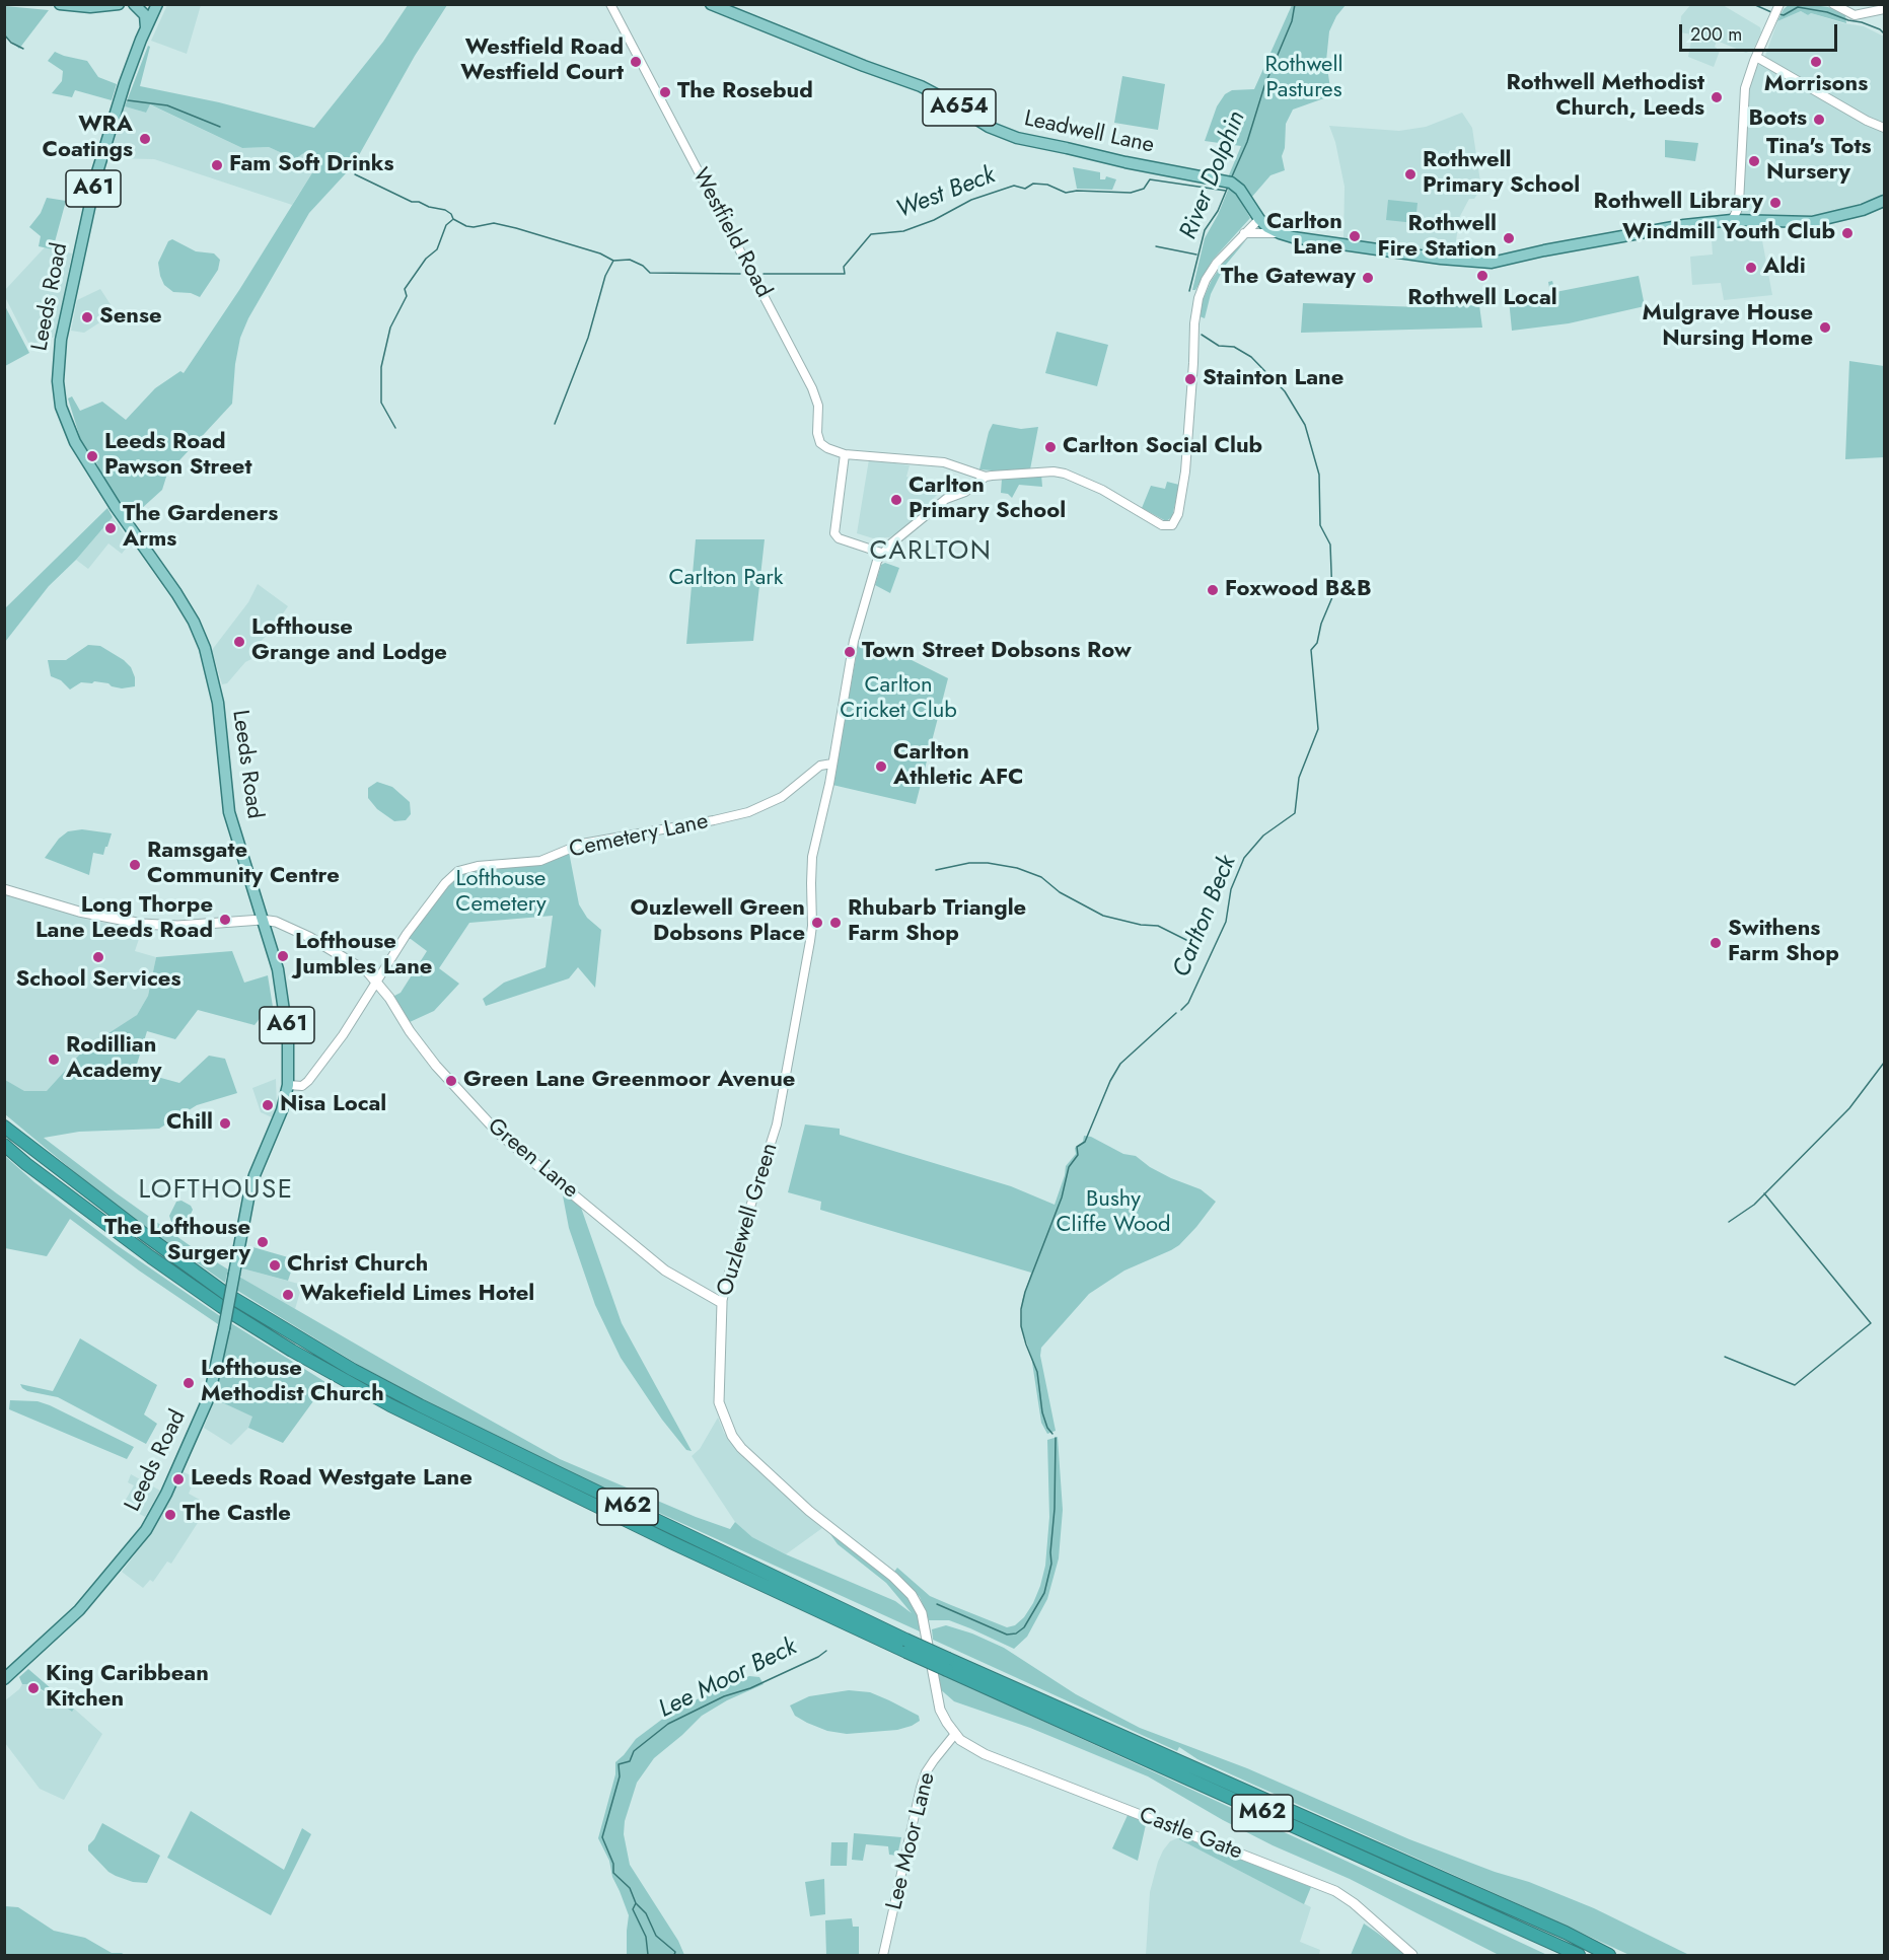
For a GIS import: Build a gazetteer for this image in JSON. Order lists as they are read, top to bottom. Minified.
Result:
{"streets":{"highway":["M62"],"main road":["A654","Leadwell Lane","A61","Leeds Road","Green Lane","Ouzlewell Green","Castle Gate"],"street":["Westfield Road","Cemetery Lane","Lee Moor Lane"]},"crossings":[["A654","Leadwell Lane"],["Leeds Road","Green Lane"],["Cemetery Lane","Green Lane"],["Cemetery Lane","Ouzlewell Green"],["Green Lane","Ouzlewell Green"],["Ouzlewell Green","Castle Gate"],["Ouzlewell Green","Lee Moor Lane"],["Castle Gate","Lee Moor Lane"]],"districts":["CARLTON","LOFTHOUSE"],"water":["River Dolphin","West Beck","Carlton Beck","Lee Moor Beck"],"parks":["Rothwell Pastures","Carlton Park","Carlton Cricket Club","Lofthouse Cemetery","Bushy Cliffe Wood"],"places":["Westfield Road Westfield Court","Morrisons","The Rosebud","Rothwell Methodist Church, Leeds","Boots","WRA Coatings","Tina's Tots Nursery","Fam Soft Drinks","Rothwell Primary School","Rothwell Library","Windmill Youth Club","Carlton Lane","Rothwell Fire Station","Aldi","Rothwell Local","The Gateway","Sense","Mulgrave House Nursing Home","Stainton Lane","Carlton Social Club","Leeds Road Pawson Street","Carlton Primary School","The Gardeners Arms","Foxwood B&B","Lofthouse Grange and Lodge","Town Street Dobsons Row","Carlton Athletic AFC","Ramsgate Community Centre","Long Thorpe Lane Leeds Road","Ouzlewell Green Dobsons Place","Rhubarb Triangle Farm Shop","Swithens Farm Shop","Lofthouse Jumbles Lane","School Services","Rodillian Academy","Green Lane Greenmoor Avenue","Nisa Local","Chill","The Lofthouse Surgery","Christ Church","Wakefield Limes Hotel","Lofthouse Methodist Church","Leeds Road Westgate Lane","The Castle","King Caribbean Kitchen"],"scale_bar":"200 m"}
